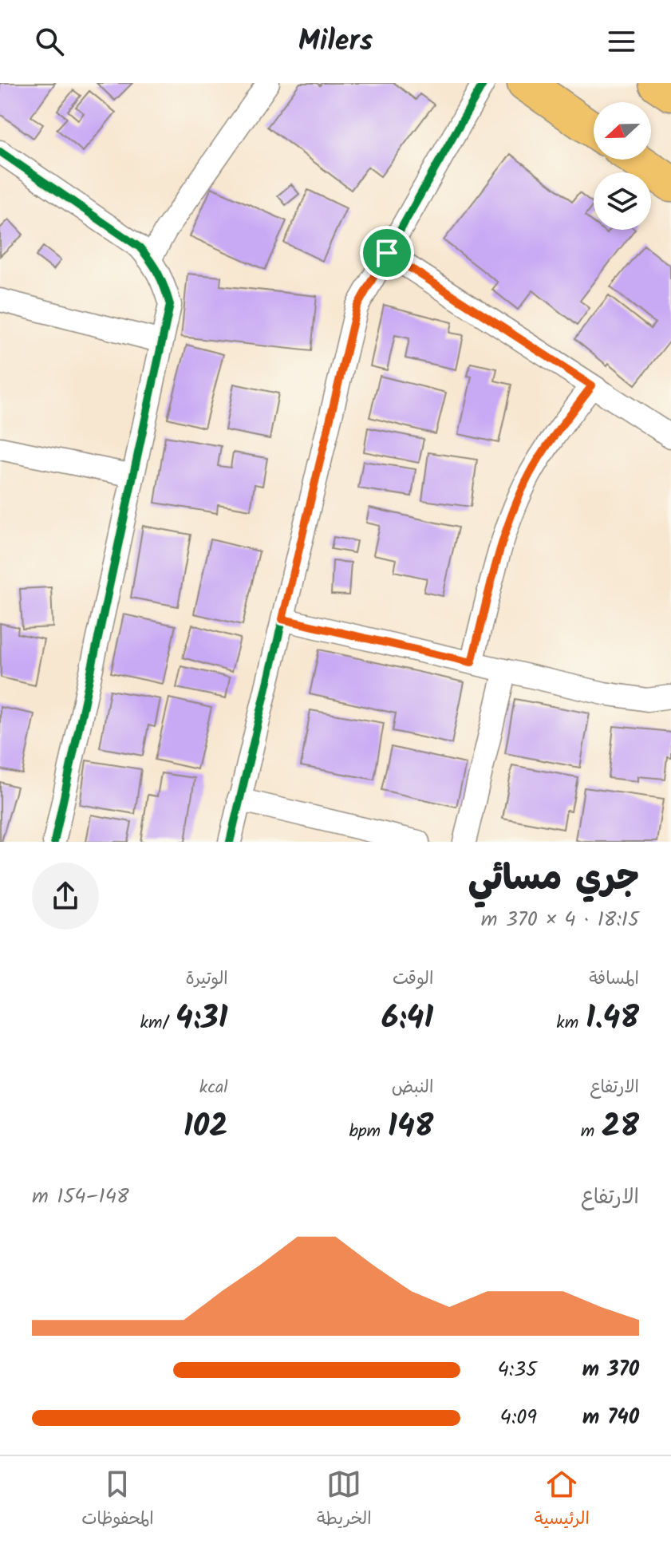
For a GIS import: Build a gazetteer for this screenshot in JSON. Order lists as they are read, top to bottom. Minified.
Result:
{"north":"left","page":{"header":"Milers","heading":["جري مسائي","18:15 · 4 × 370 m"],"stats":[["المسافة","1.48 km"],["الوقت","6:41"],["الوتيرة","4:31 /km"],["الارتفاع","28 m"],["النبض","148 bpm"],["kcal","102"]],"chart":["الارتفاع","148–154 m"],"list":[{"name":"370 m","note":"4:35"},{"name":"740 m","note":"4:09"}],"tabs":["الرئيسية","الخريطة","المحفوظات"]}}
